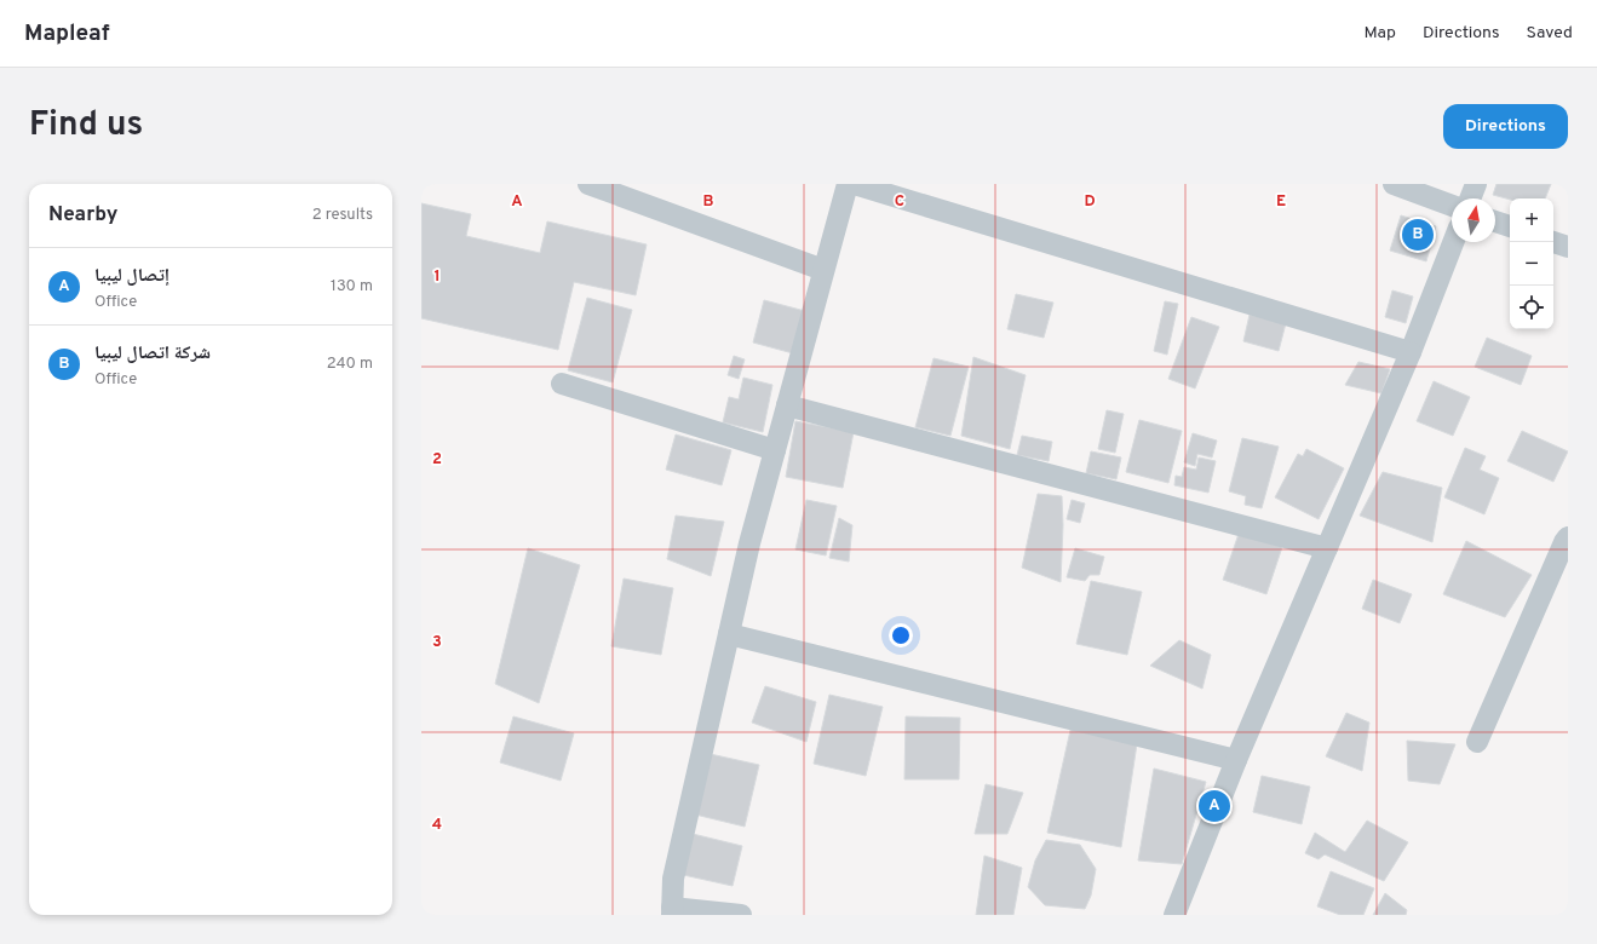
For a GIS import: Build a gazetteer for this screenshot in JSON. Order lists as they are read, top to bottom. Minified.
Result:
{"north":"top","page":{"header":"Mapleaf","nav":["Map","Directions","Saved"],"title":"Find us","buttons":"Directions","heading":["Nearby","2 results"],"map_buttons":["+","−"],"pins":["B","A"],"list":[{"mark":"A","name":"إتصال ليبيا","note":"Office","value":"130 m"},{"mark":"B","name":"شركة اتصال ليبيا","note":"Office","value":"240 m"}]},"grid":{"columns":["A","B","C","D","E"],"rows":["1","2","3","4"]}}
